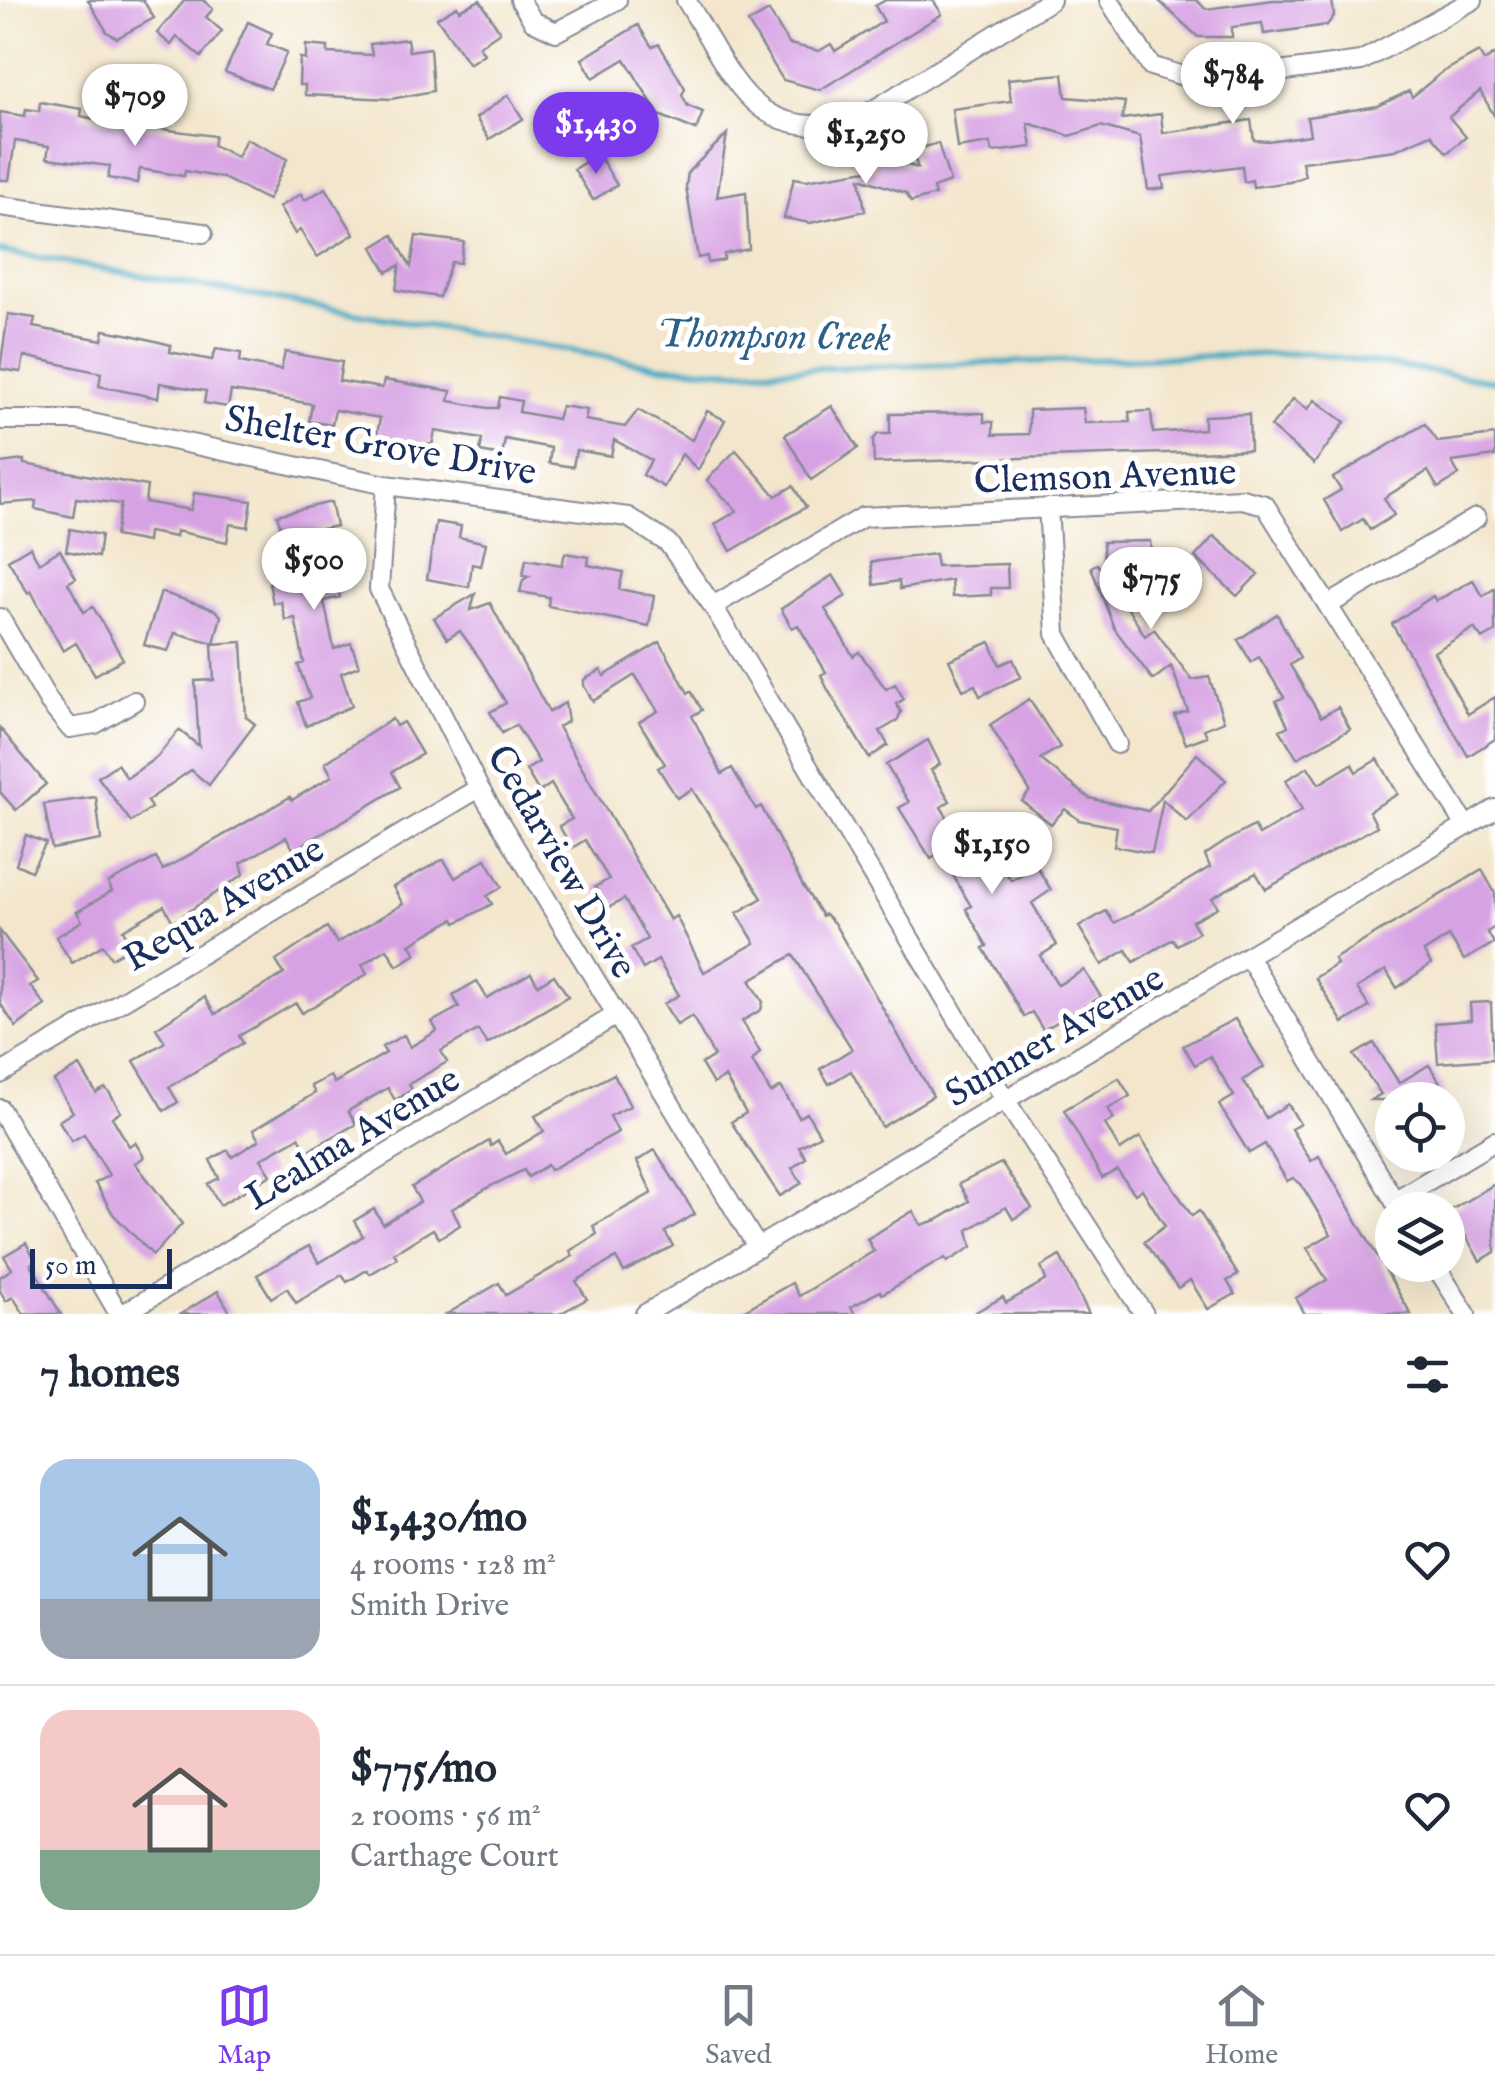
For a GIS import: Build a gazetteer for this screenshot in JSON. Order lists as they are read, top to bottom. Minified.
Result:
{"streets":{"street":["Shelter Grove Drive","Clemson Avenue","Cedarview Drive","Requa Avenue","Sumner Avenue","Lealma Avenue"]},"crossings":[["Shelter Grove Drive","Clemson Avenue"],["Shelter Grove Drive","Cedarview Drive"],["Shelter Grove Drive","Sumner Avenue"],["Clemson Avenue","Sumner Avenue"],["Cedarview Drive","Requa Avenue"],["Cedarview Drive","Sumner Avenue"],["Cedarview Drive","Lealma Avenue"]],"water":["Thompson Creek"],"scale_bar":"50 m","page":{"price":["$784","$709","$1,430","$1,250","$500","$775","$1,150"],"scale":"50 m","heading":"7 homes","list":[{"name":"$1,430/mo","note":"4 rooms · 128 m² · Smith Drive"},{"name":"$775/mo","note":"2 rooms · 56 m² · Carthage Court"}],"tabs":["Map","Saved","Home"]}}
